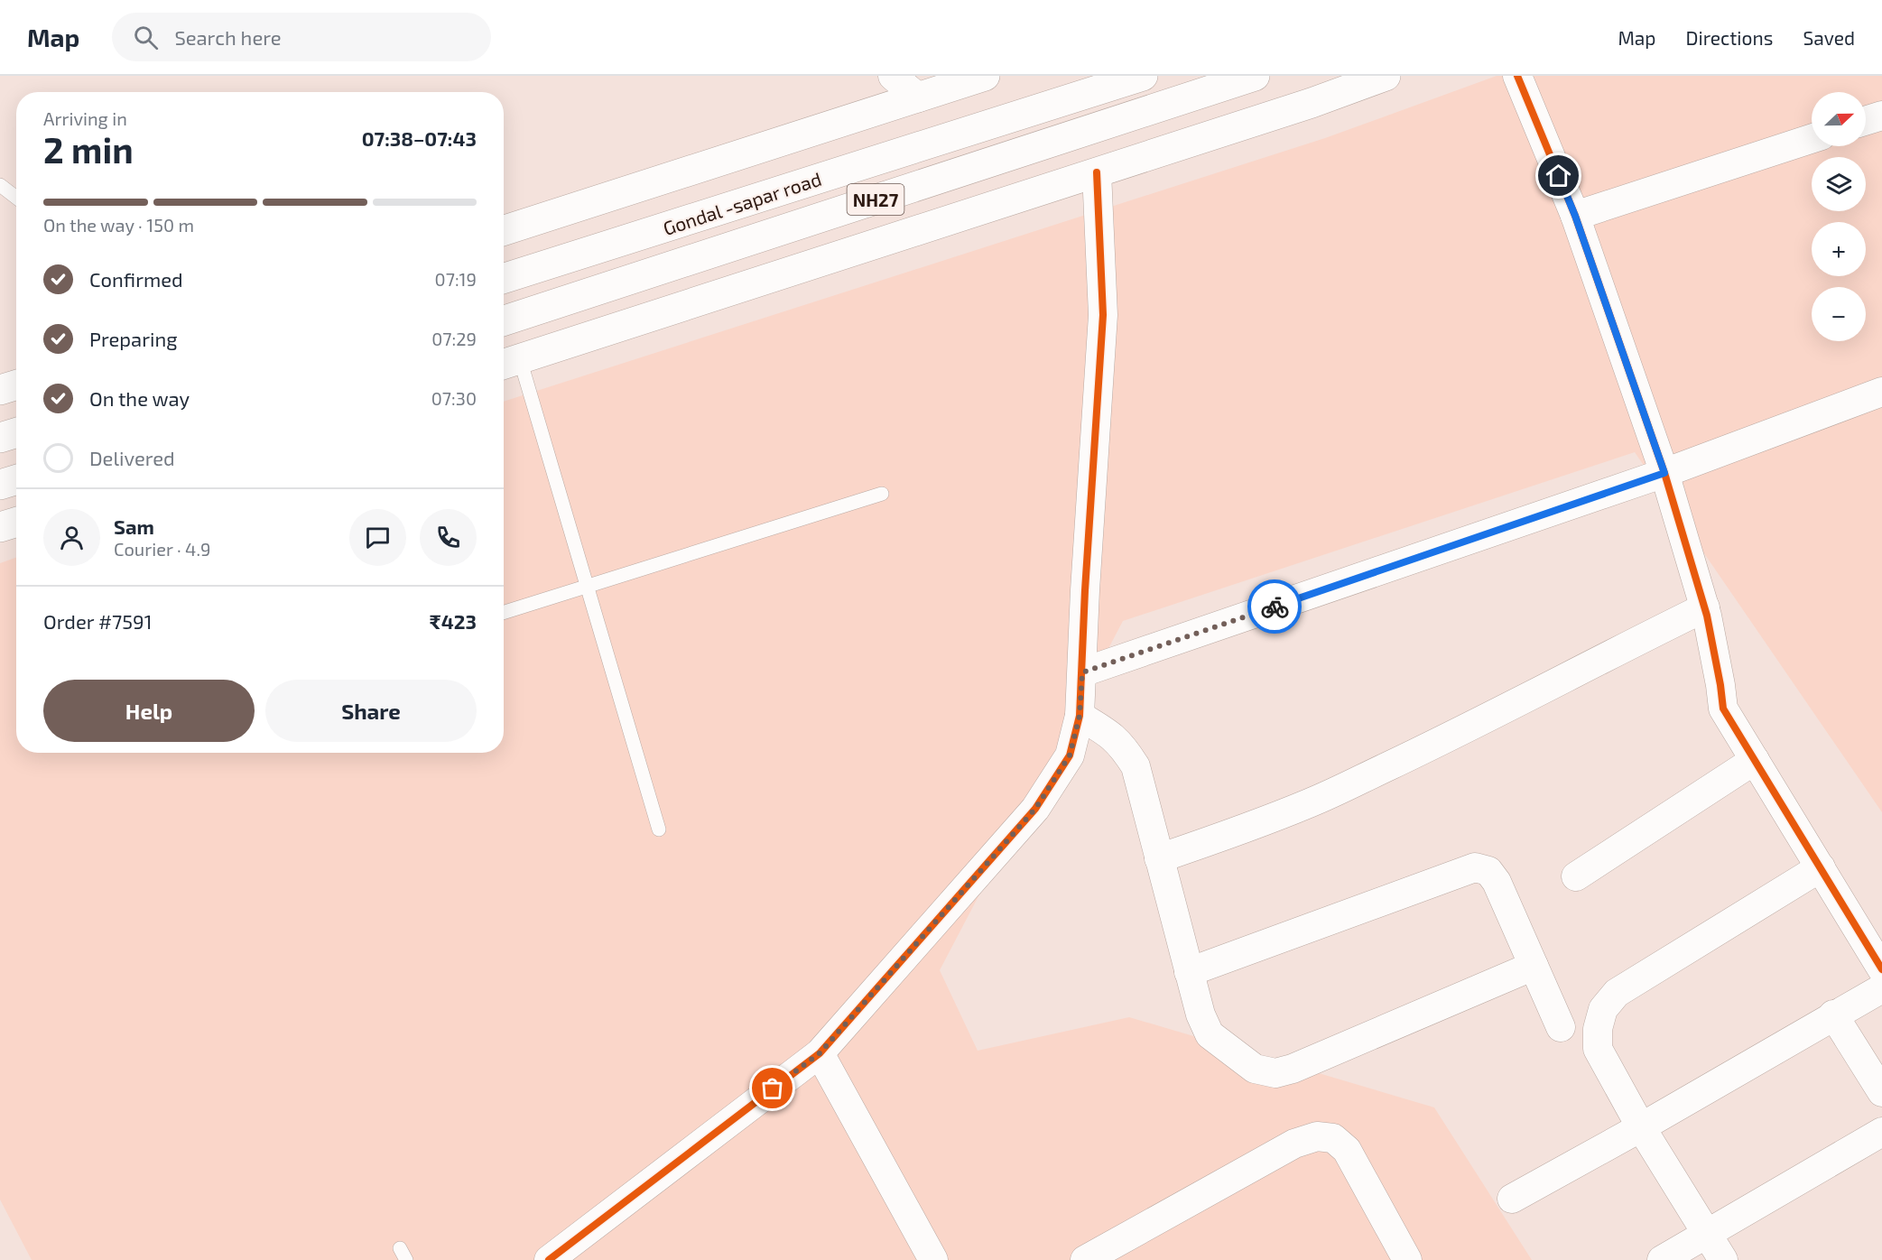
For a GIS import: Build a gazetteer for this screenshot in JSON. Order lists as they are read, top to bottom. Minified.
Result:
{"streets":{"main road":["NH27","Gondal -sapar road"]},"north":"right","page":{"header":"Map","search":"Search here","nav":["Map","Directions","Saved"],"map_buttons":["+","−"],"heading":["2 min","Arriving in","07:38–07:43"],"panel":["Sam","Courier · 4.9","Order #7591","₹423"],"bar":"On the way · 150 m","list":[["Confirmed","07:19"],["Preparing","07:29"],["On the way","07:30"],"Delivered"],"buttons":["Help","Share"]}}
